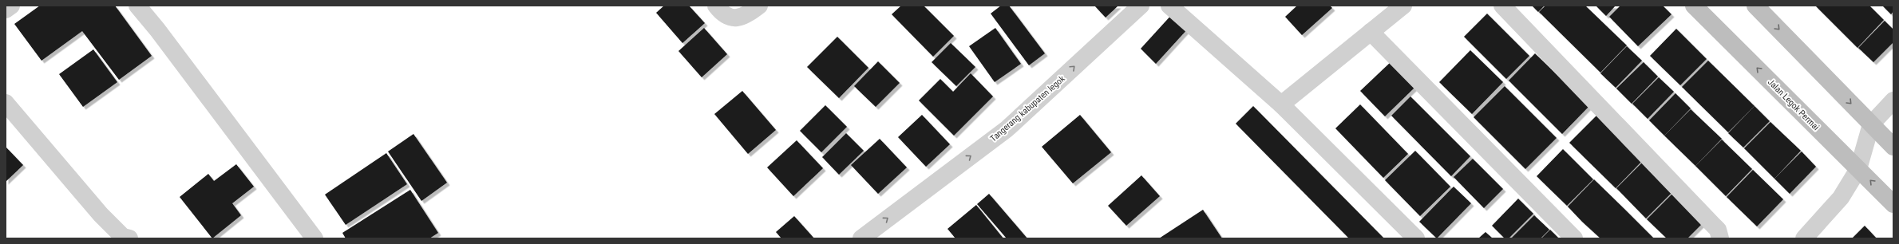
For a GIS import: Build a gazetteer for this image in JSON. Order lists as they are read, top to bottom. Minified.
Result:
{"streets":{"street":["Jalan Legok Permai","Tangerang kabupaten legok"]},"one_way":["Tangerang kabupaten legok"]}
